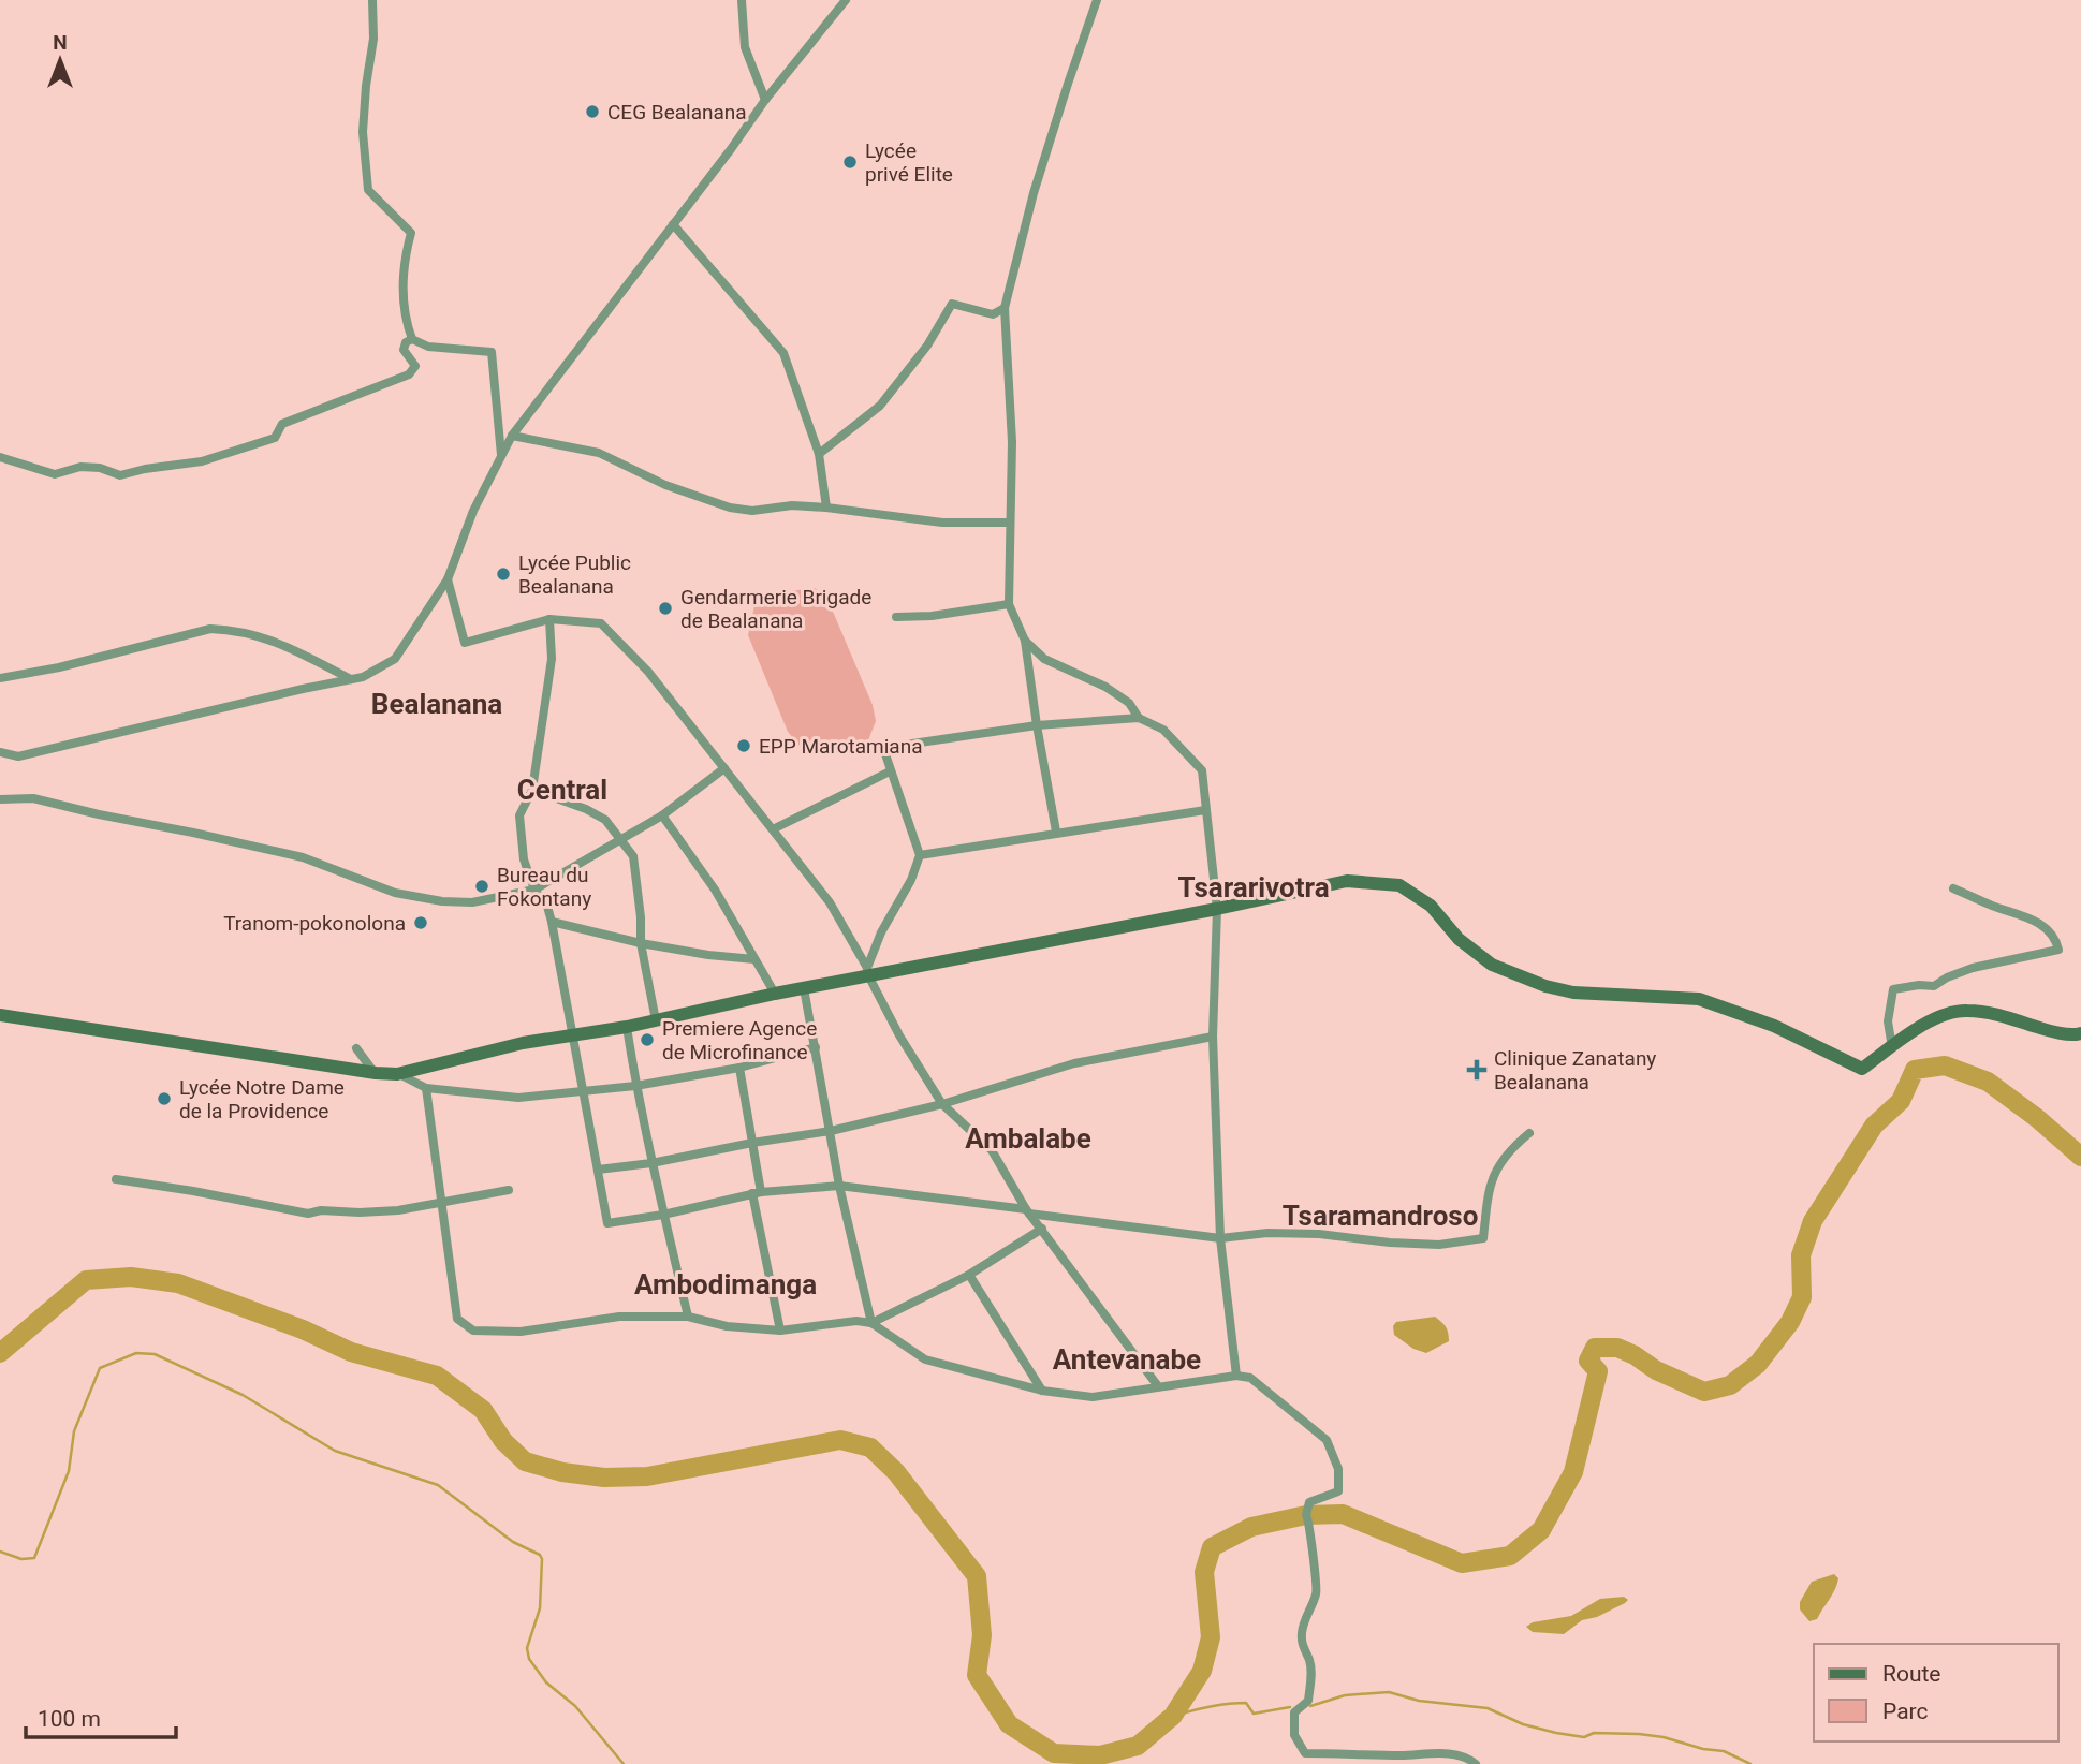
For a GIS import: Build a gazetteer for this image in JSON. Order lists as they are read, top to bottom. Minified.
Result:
{"districts":["Bealanana","Central","Tsararivotra","Ambalabe","Tsaramandroso","Ambodimanga","Antevanabe"],"places":{"other":["CEG Bealanana","Lycée privé Elite","Lycée Public Bealanana","Gendarmerie Brigade de Bealanana","EPP Marotamiana","Bureau du Fokontany","Tranom-pokonolona","Premiere Agence de Microfinance","Lycée Notre Dame de la Providence"],"health":["Clinique Zanatany Bealanana"]},"legend":["Route","Parc"],"scale_bar":"100 m","north":"top"}
